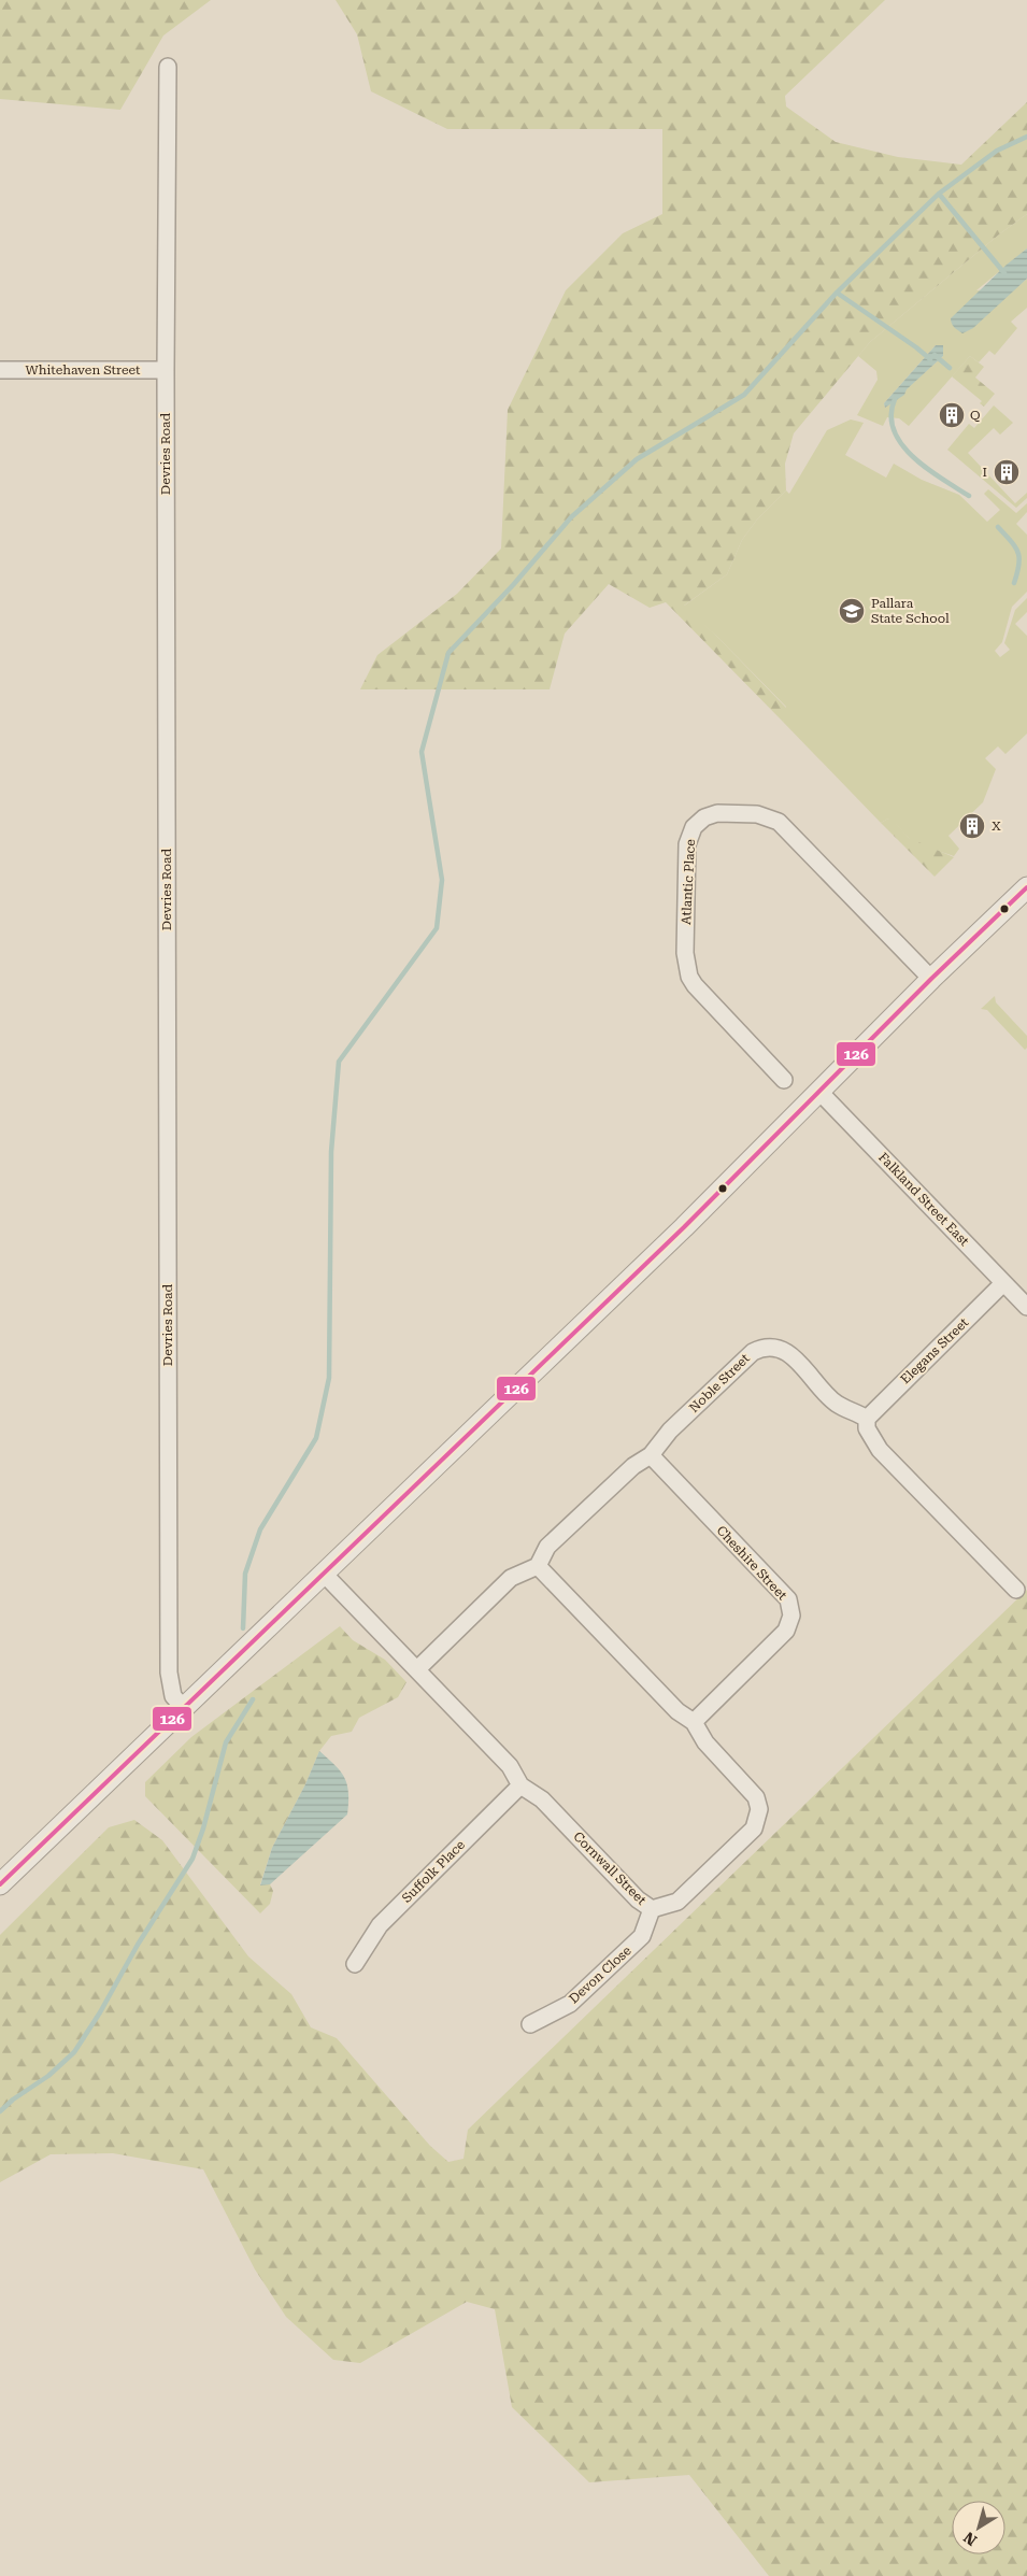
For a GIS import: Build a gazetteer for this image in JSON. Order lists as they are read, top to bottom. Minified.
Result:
{"streets":{"street":["Whitehaven Street","Devries Road","Atlantic Place","Falkland Street East","Elegans Street","Noble Street","Cheshire Street","Cornwall Street","Suffolk Place","Devon Close"]},"crossings":[["Whitehaven Street","Devries Road"],["Falkland Street East","Elegans Street"],["Elegans Street","Noble Street"],["Noble Street","Cheshire Street"],["Noble Street","Cornwall Street"],["Cheshire Street","Cornwall Street"],["Cornwall Street","Suffolk Place"],["Cornwall Street","Devon Close"]],"places":{"building":["Q","I","X"],"school or university":["Pallara State School"]},"lines":["transit line 126"],"north":"bottom left"}
